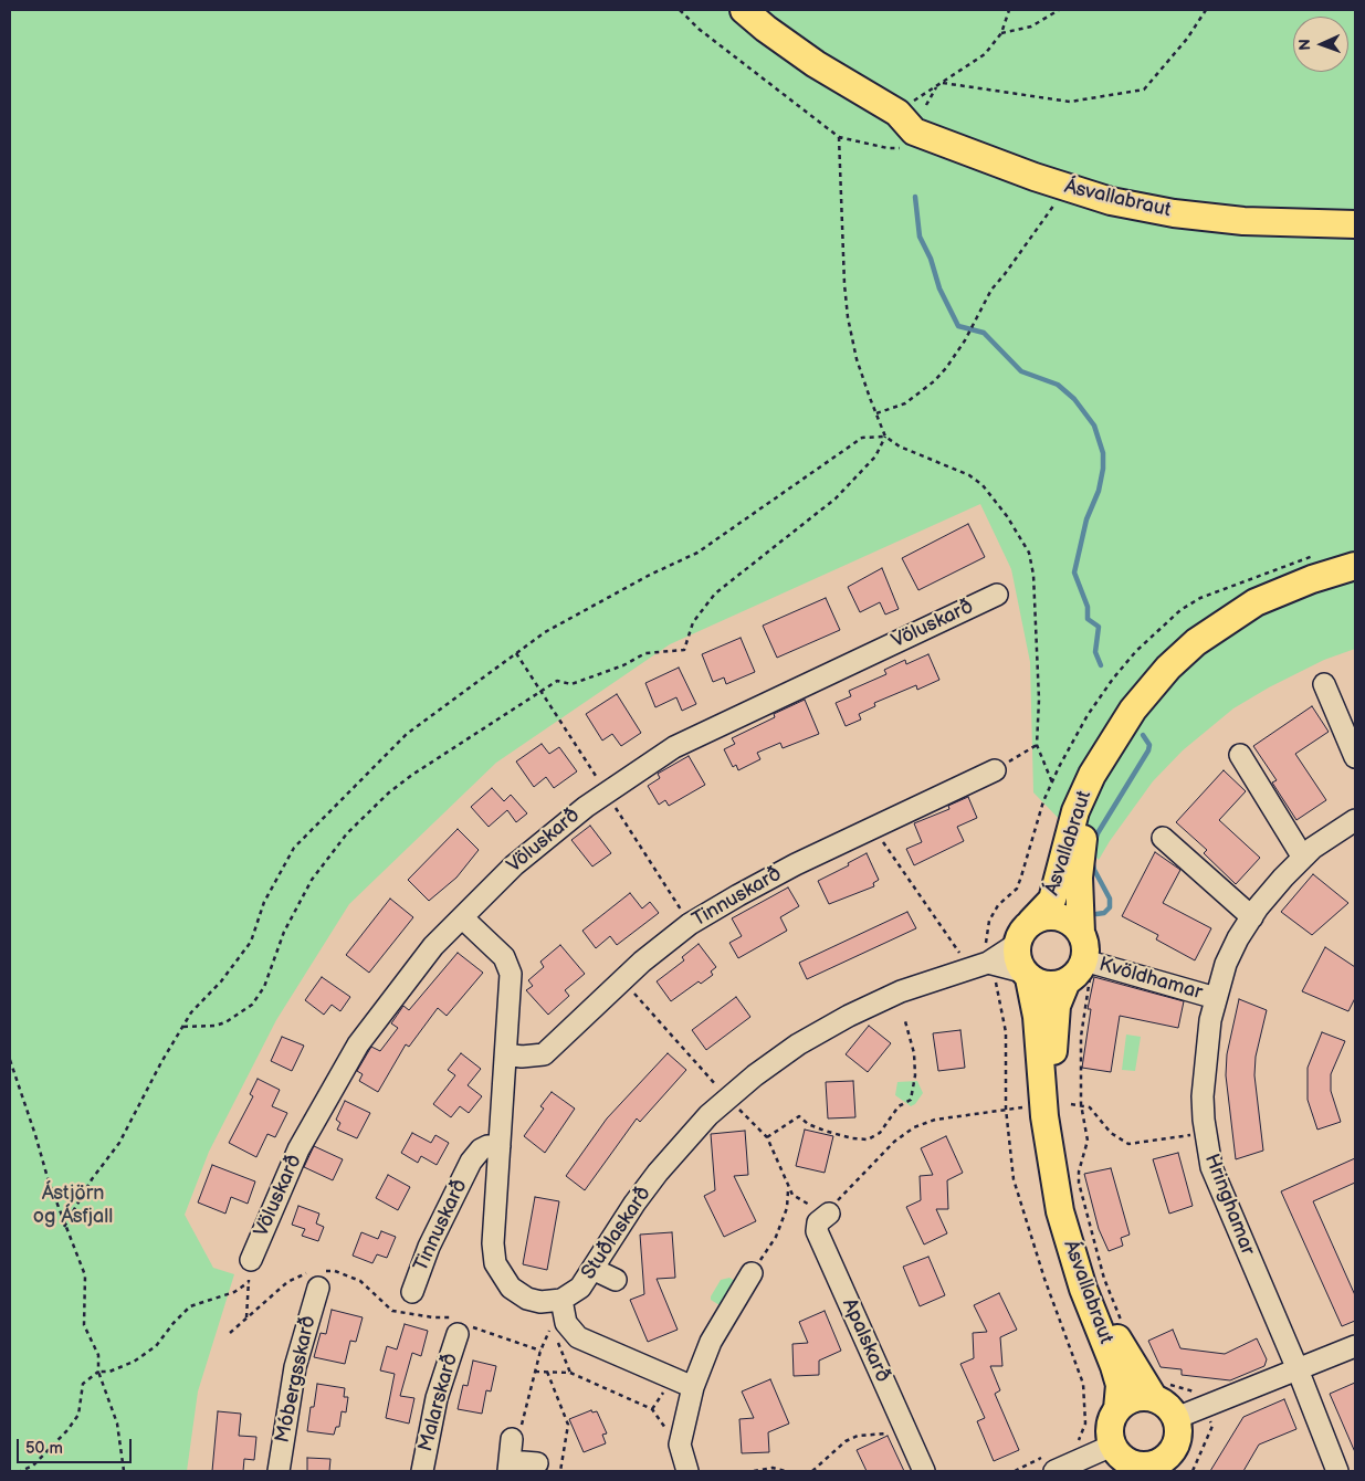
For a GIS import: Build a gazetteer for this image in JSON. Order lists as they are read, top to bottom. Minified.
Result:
{"streets":{"main road":["Ásvallabraut"],"street":["Völuskarð","Tinnuskarð","Kvöldhamar","Hringhamar","Stuðlaskarð","Apalskarð","Móbergsskarð","Malarskarð"]},"crossings":[["Ásvallabraut","Kvöldhamar"],["Ásvallabraut","Stuðlaskarð"],["Kvöldhamar","Hringhamar"],["Kvöldhamar","Stuðlaskarð"]],"parks":["Ástjörn og Ásfjall"],"scale_bar":"50 m","north":"left"}
